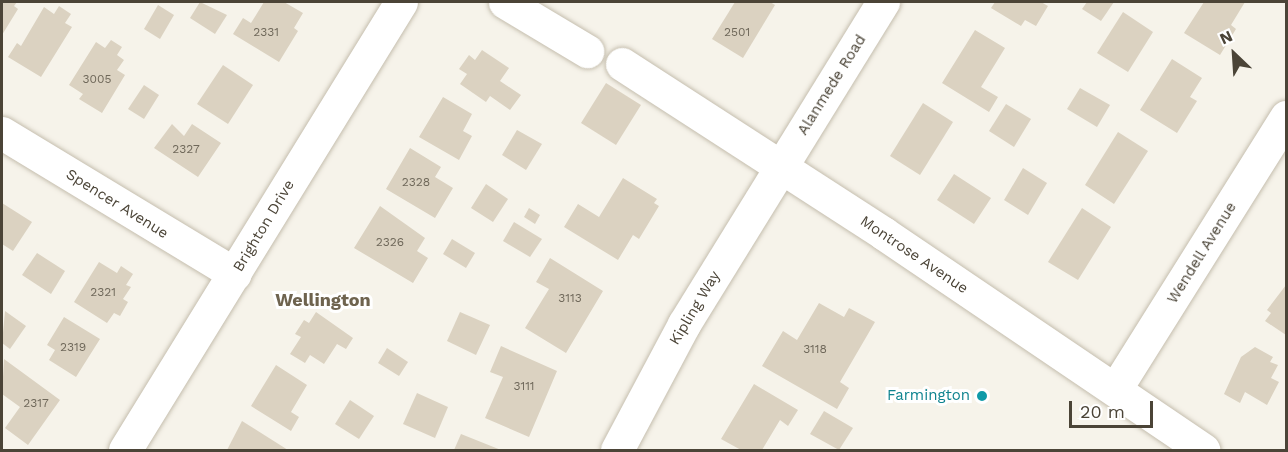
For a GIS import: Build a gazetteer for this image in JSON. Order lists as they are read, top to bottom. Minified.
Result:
{"streets":{"street":["Alanmede Road","Spencer Avenue","Brighton Drive","Wendell Avenue","Montrose Avenue","Kipling Way"]},"crossings":[["Alanmede Road","Montrose Avenue"],["Alanmede Road","Kipling Way"],["Spencer Avenue","Brighton Drive"],["Wendell Avenue","Montrose Avenue"],["Montrose Avenue","Kipling Way"]],"districts":["Wellington"],"places":["Farmington"],"house_numbers":["2331","2501","3005","2327","2328","2326","2321","3113","2319","3118","3111","2317"],"scale_bar":"20 m","north":"top left"}
